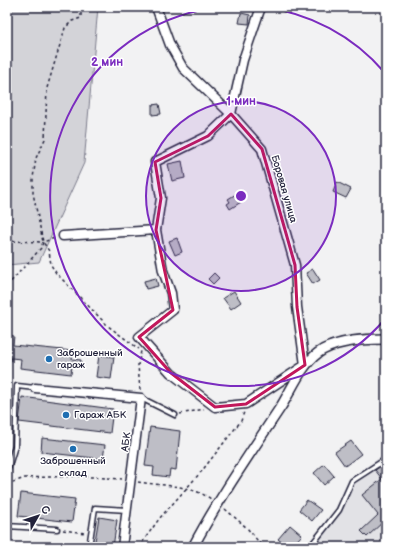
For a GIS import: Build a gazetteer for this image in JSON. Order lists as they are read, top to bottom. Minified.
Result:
{"streets":{"street":["Боровая улица","АБК"]},"places":["Заброшенный гараж","Гараж АБК","Заброшенный склад"],"north":"top right","rings":["2 мин","1 мин"]}
